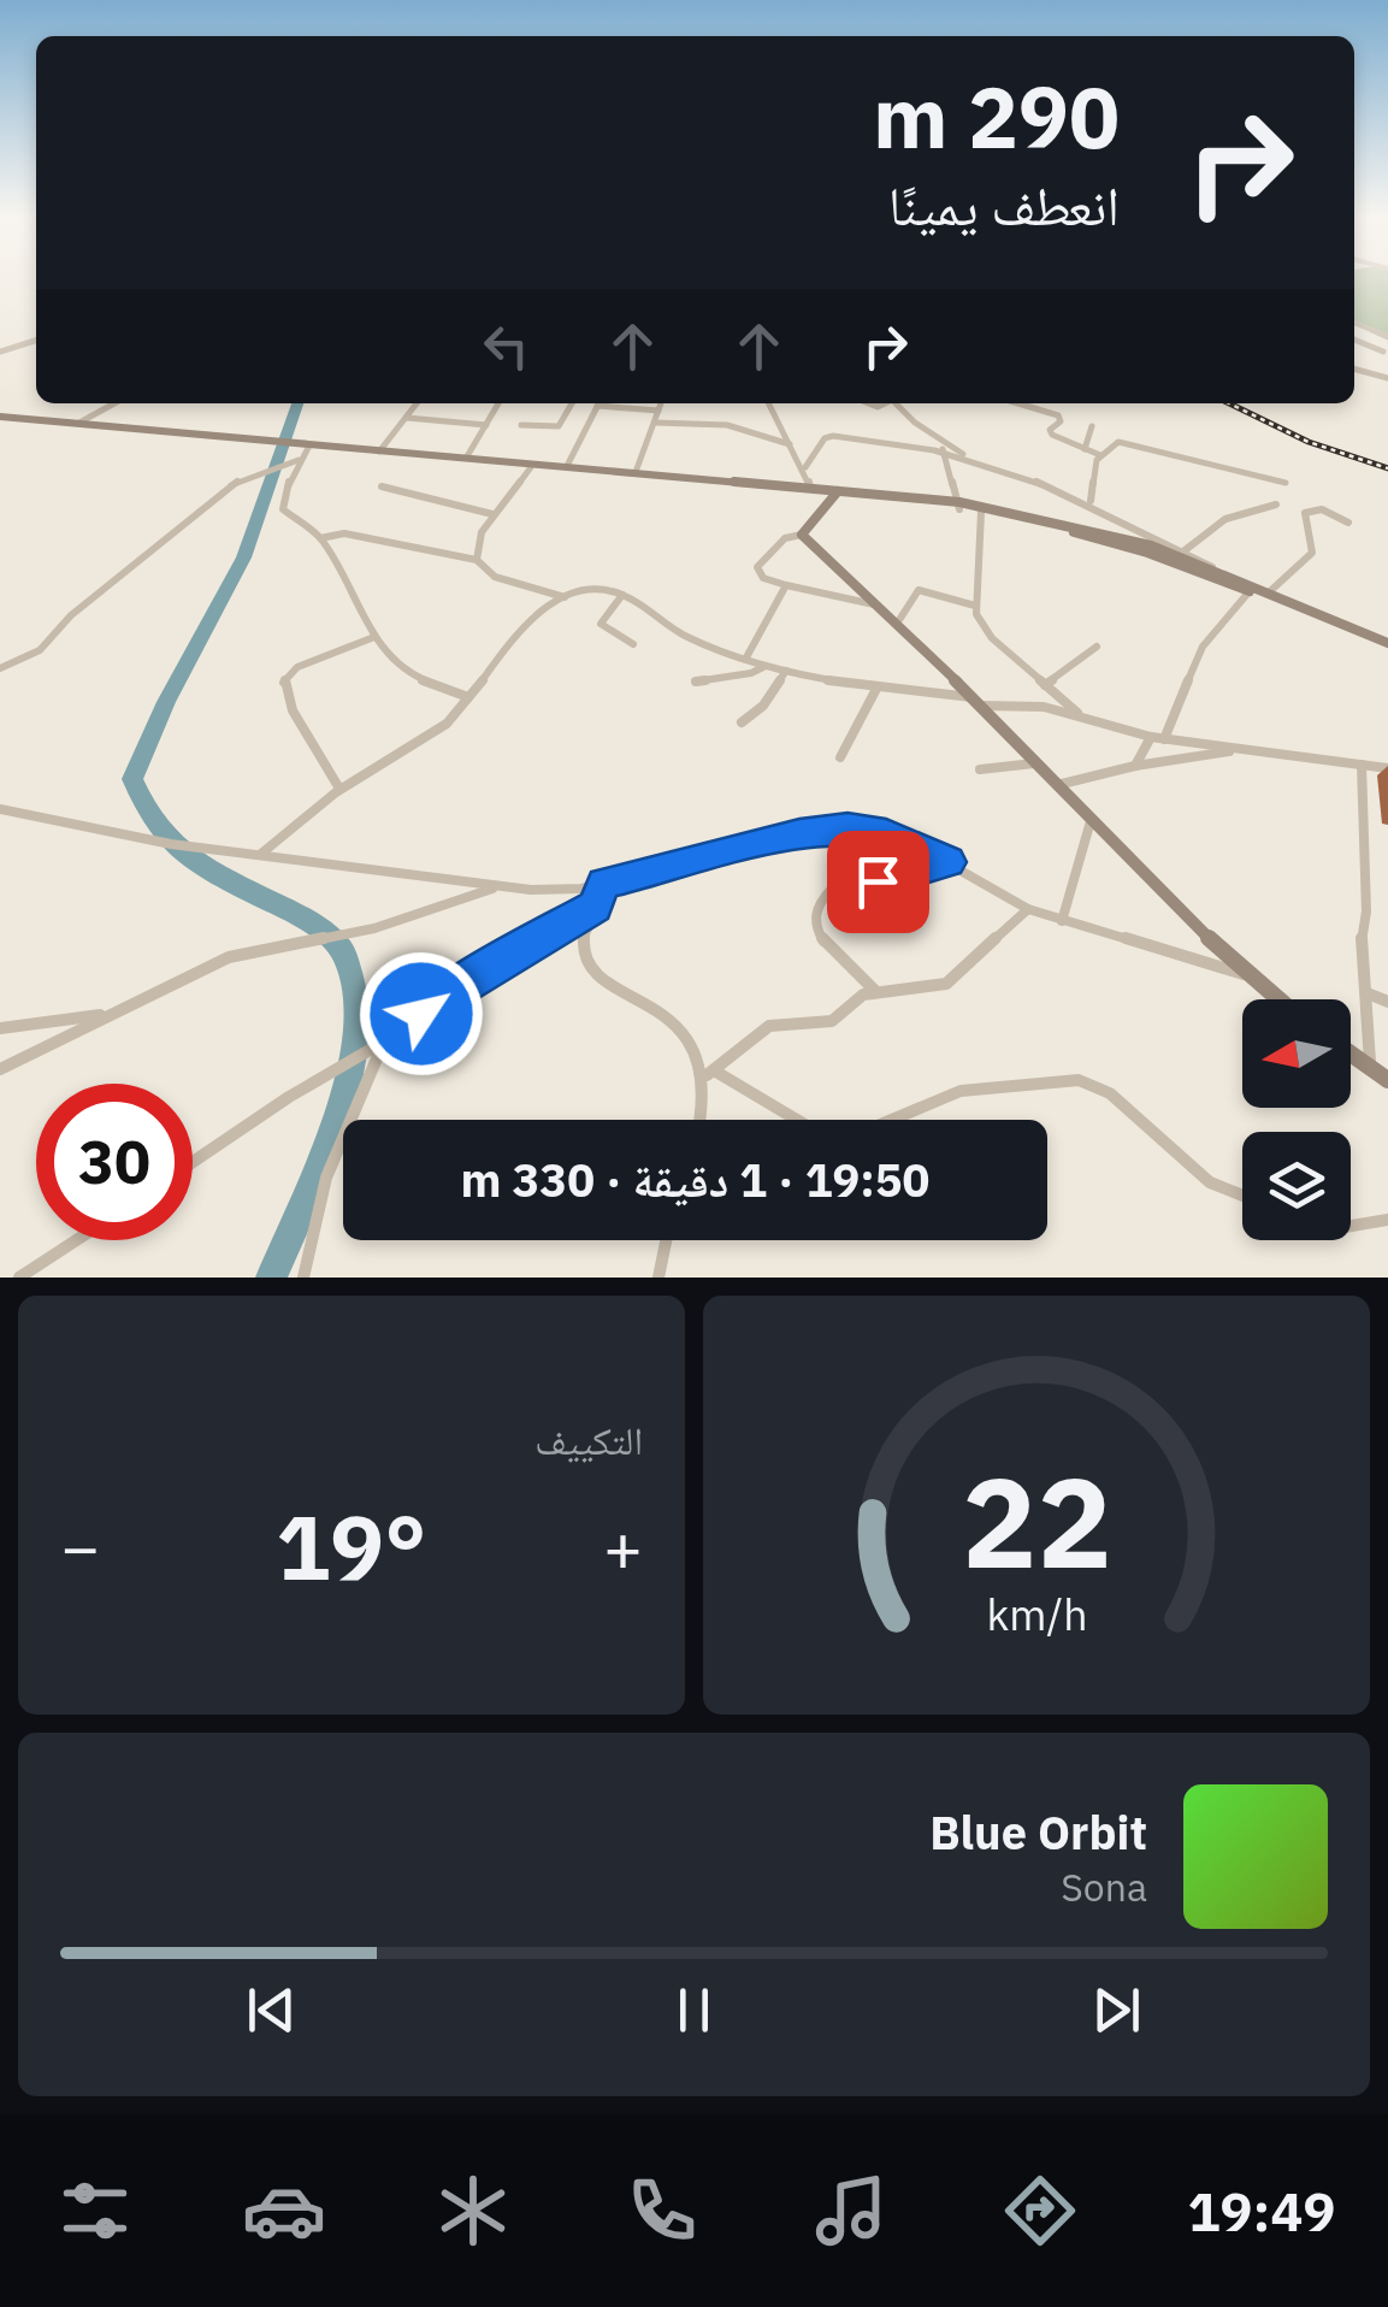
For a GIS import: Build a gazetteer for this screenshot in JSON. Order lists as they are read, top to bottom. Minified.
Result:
{"north":"left","page":{"turn":["290 m","انعطف يمينًا"],"limit":"30","trip":"19:50 · 1 دقيقة · 330 m","tile":"التكييف","heat":["−","19°","+"],"song":["Blue Orbit","Sona"],"tabs":"19:49","gauge":["22","km/h"]}}
